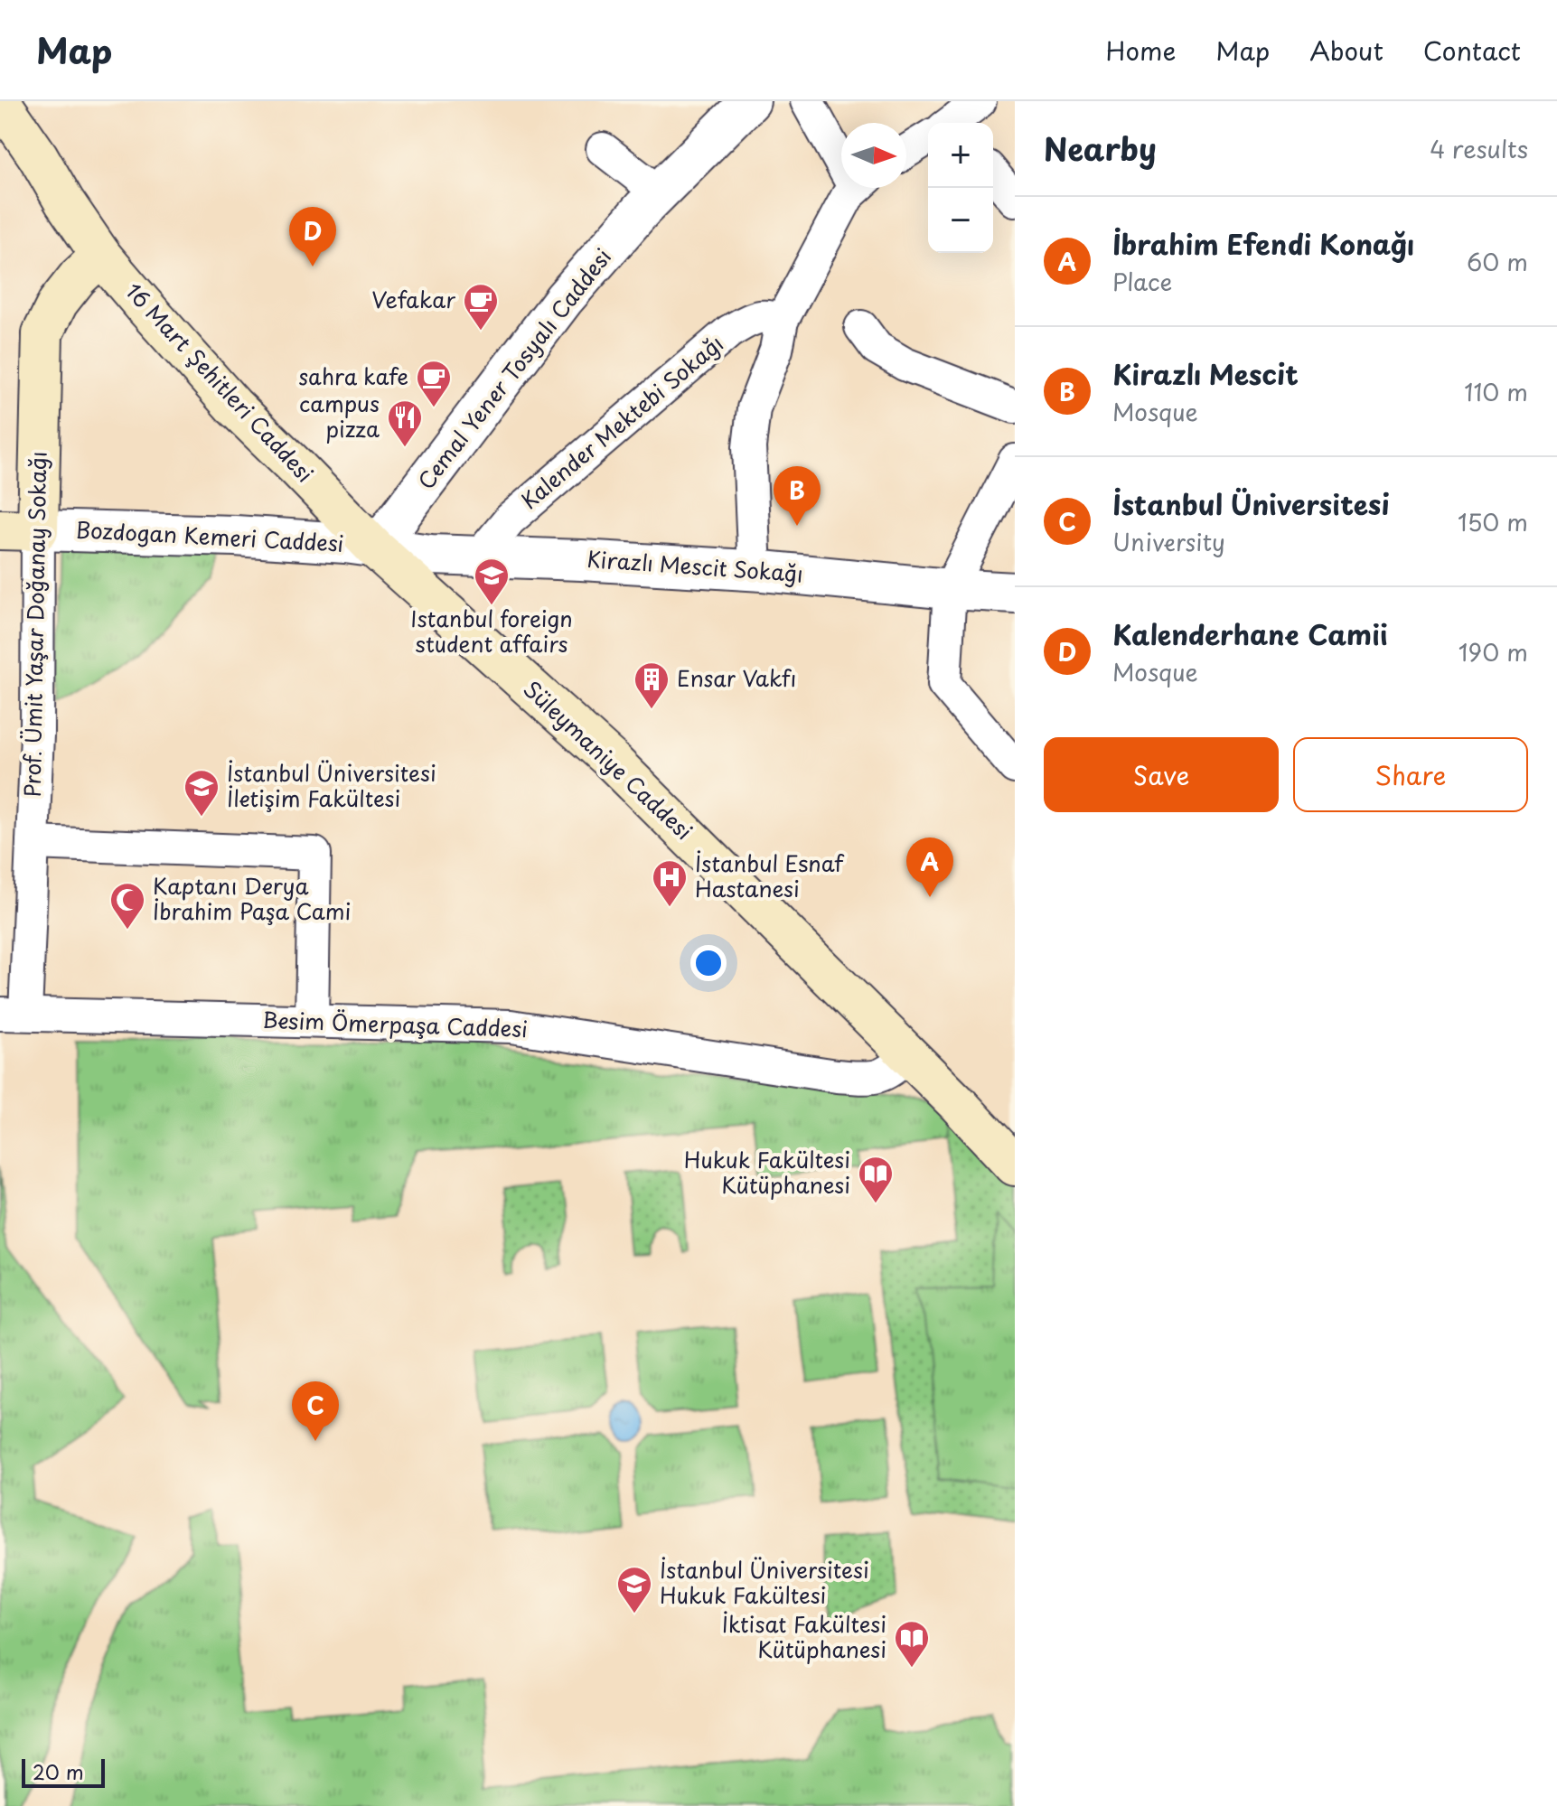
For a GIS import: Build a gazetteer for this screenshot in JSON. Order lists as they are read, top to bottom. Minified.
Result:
{"streets":{"main road":["16 Mart Şehitleri Caddesi","Prof. Ümit Yaşar Doğanay Sokağı","Süleymaniye Caddesi"],"street":["Cemal Yener Tosyalı Caddesi","Kalender Mektebi Sokağı","Bozdogan Kemeri Caddesi","Kirazlı Mescit Sokağı","Besim Ömerpaşa Caddesi"]},"crossings":[["Cemal Yener Tosyalı Caddesi","16 Mart Şehitleri Caddesi"],["Cemal Yener Tosyalı Caddesi","Bozdogan Kemeri Caddesi"],["Cemal Yener Tosyalı Caddesi","Kirazlı Mescit Sokağı"],["Cemal Yener Tosyalı Caddesi","Süleymaniye Caddesi"],["16 Mart Şehitleri Caddesi","Bozdogan Kemeri Caddesi"],["16 Mart Şehitleri Caddesi","Kirazlı Mescit Sokağı"],["16 Mart Şehitleri Caddesi","Prof. Ümit Yaşar Doğanay Sokağı"],["16 Mart Şehitleri Caddesi","Süleymaniye Caddesi"],["Kalender Mektebi Sokağı","Kirazlı Mescit Sokağı"],["Bozdogan Kemeri Caddesi","Kirazlı Mescit Sokağı"],["Bozdogan Kemeri Caddesi","Prof. Ümit Yaşar Doğanay Sokağı"],["Bozdogan Kemeri Caddesi","Süleymaniye Caddesi"],["Kirazlı Mescit Sokağı","Süleymaniye Caddesi"],["Prof. Ümit Yaşar Doğanay Sokağı","Besim Ömerpaşa Caddesi"],["Süleymaniye Caddesi","Besim Ömerpaşa Caddesi"]],"places":{"cafe":["Vefakar","sahra kafe"],"restaurant":["campus pizza"],"school or university":["Istanbul foreign student affairs","İstanbul Üniversitesi İletişim Fakültesi","İstanbul Üniversitesi Hukuk Fakültesi"],"building":["Ensar Vakfı"],"hospital":["İstanbul Esnaf Hastanesi"],"mosque":["Kaptanı Derya İbrahim Paşa Cami"],"library":["Hukuk Fakültesi Kütüphanesi","İktisat Fakültesi Kütüphanesi"]},"scale_bar":"20 m","north":"right","page":{"header":"Map","nav":["Home","Map","About","Contact"],"heading":["Nearby","4 results"],"map_buttons":["+","−"],"list":[{"mark":"A","name":"İbrahim Efendi Konağı","note":"Place","value":"60 m"},{"mark":"B","name":"Kirazlı Mescit","note":"Mosque","value":"110 m"},{"mark":"C","name":"İstanbul Üniversitesi","note":"University","value":"150 m"},{"mark":"D","name":"Kalenderhane Camii","note":"Mosque","value":"190 m"}],"pins":["D","B","A","C"],"buttons":["Save","Share"],"scale":"20 m"}}
